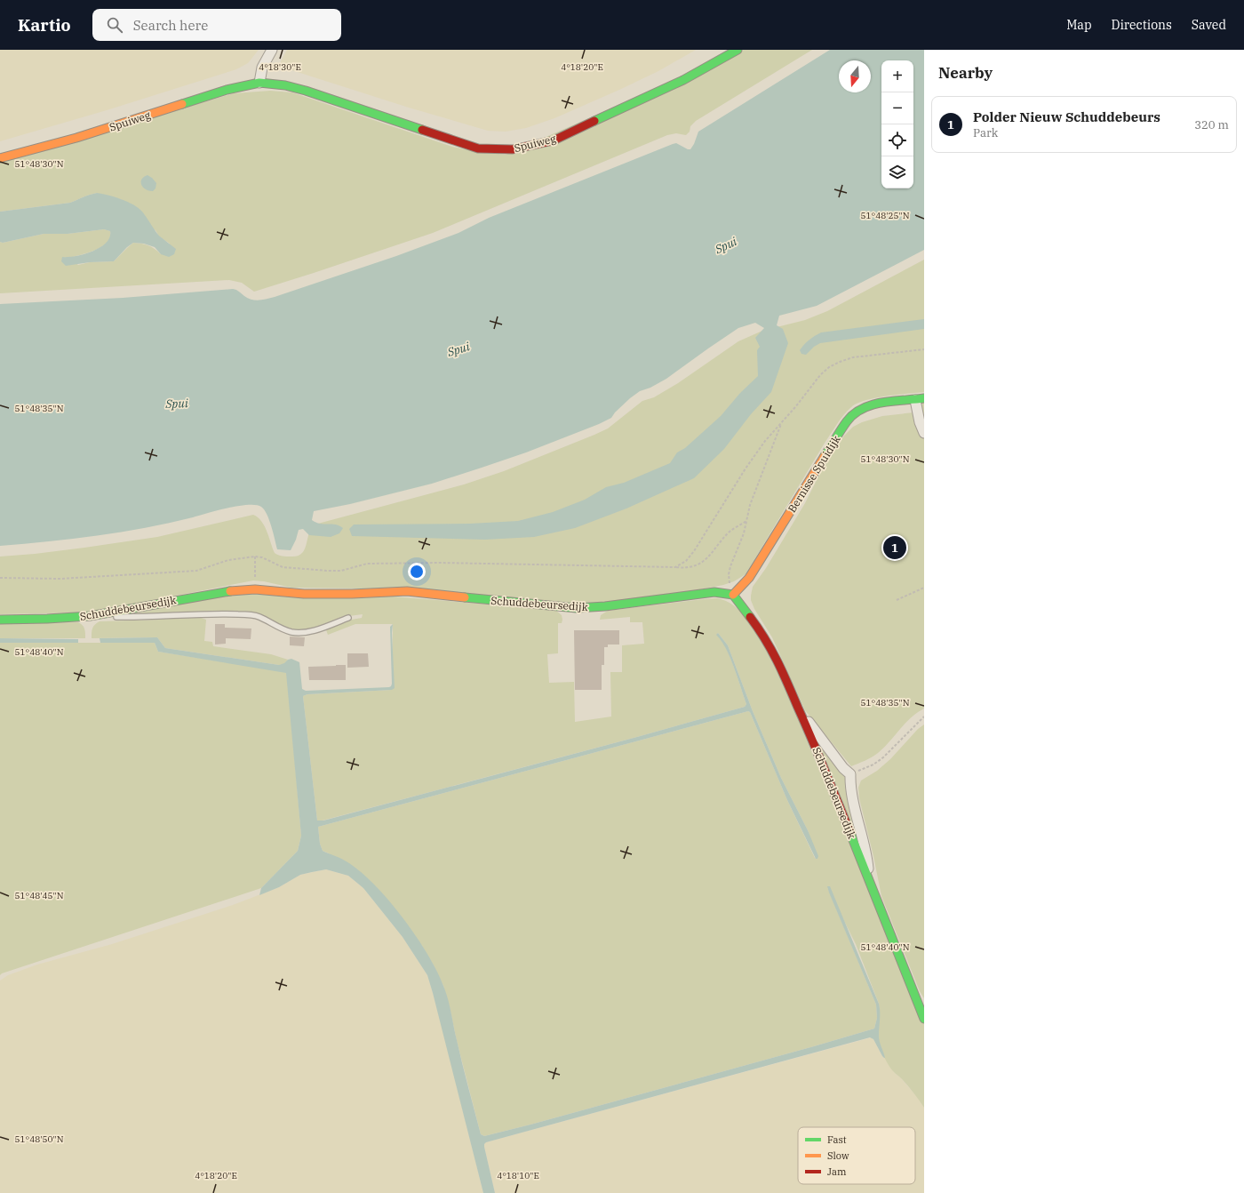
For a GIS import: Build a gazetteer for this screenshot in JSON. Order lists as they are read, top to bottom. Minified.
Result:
{"streets":{"street":["Spuiweg","Bernisse Spuidijk","Schuddebeursedijk"]},"crossings":[["Bernisse Spuidijk","Schuddebeursedijk"]],"water":["Spui"],"legend":["Fast","Slow","Jam"],"north":"bottom","page":{"header":"Kartio","search":"Search here","nav":["Map","Directions","Saved"],"heading":"Nearby","map_buttons":["+","−"],"list":[{"mark":"1","name":"Polder Nieuw Schuddebeurs","note":"Park","value":"320 m"}],"pins":"1"},"coordinates":["4°18'30\"E","4°18'20\"E","51°48'30\"N","51°48'25\"N","51°48'35\"N","51°48'40\"N","51°48'45\"N","51°48'50\"N","4°18'10\"E"]}
